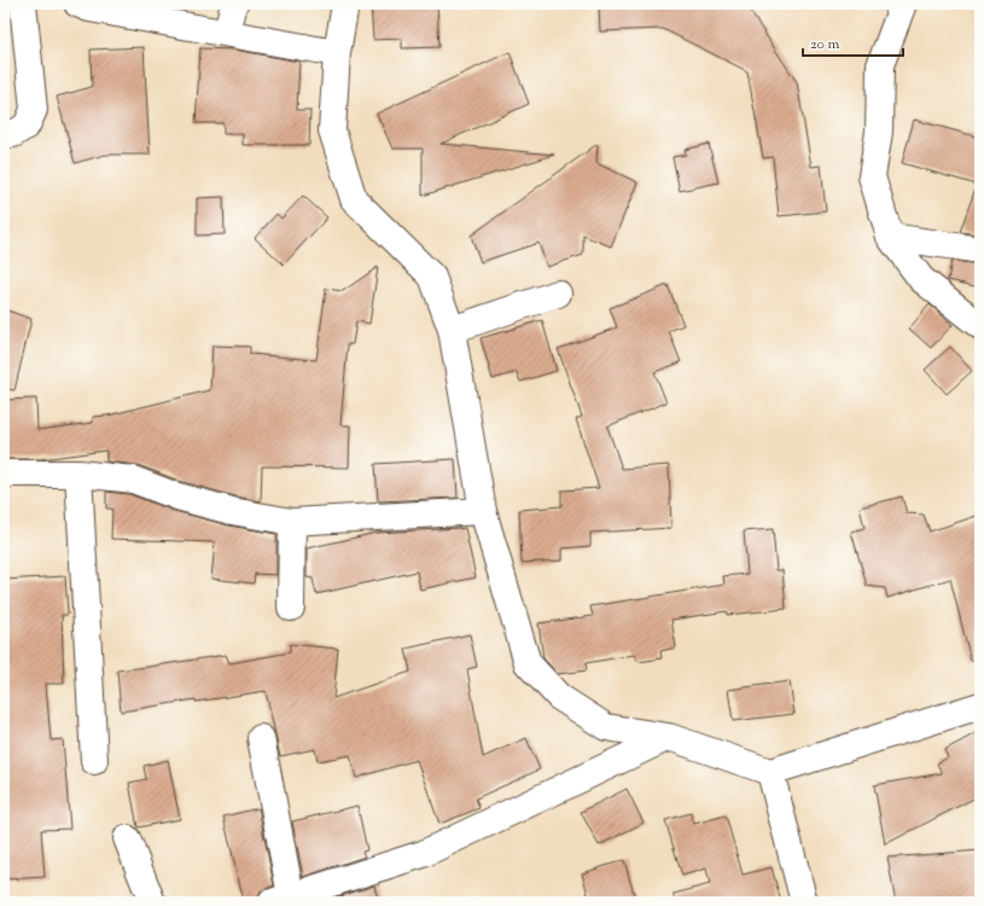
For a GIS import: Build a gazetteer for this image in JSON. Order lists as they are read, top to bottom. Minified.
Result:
{"scale_bar":"20 m"}
